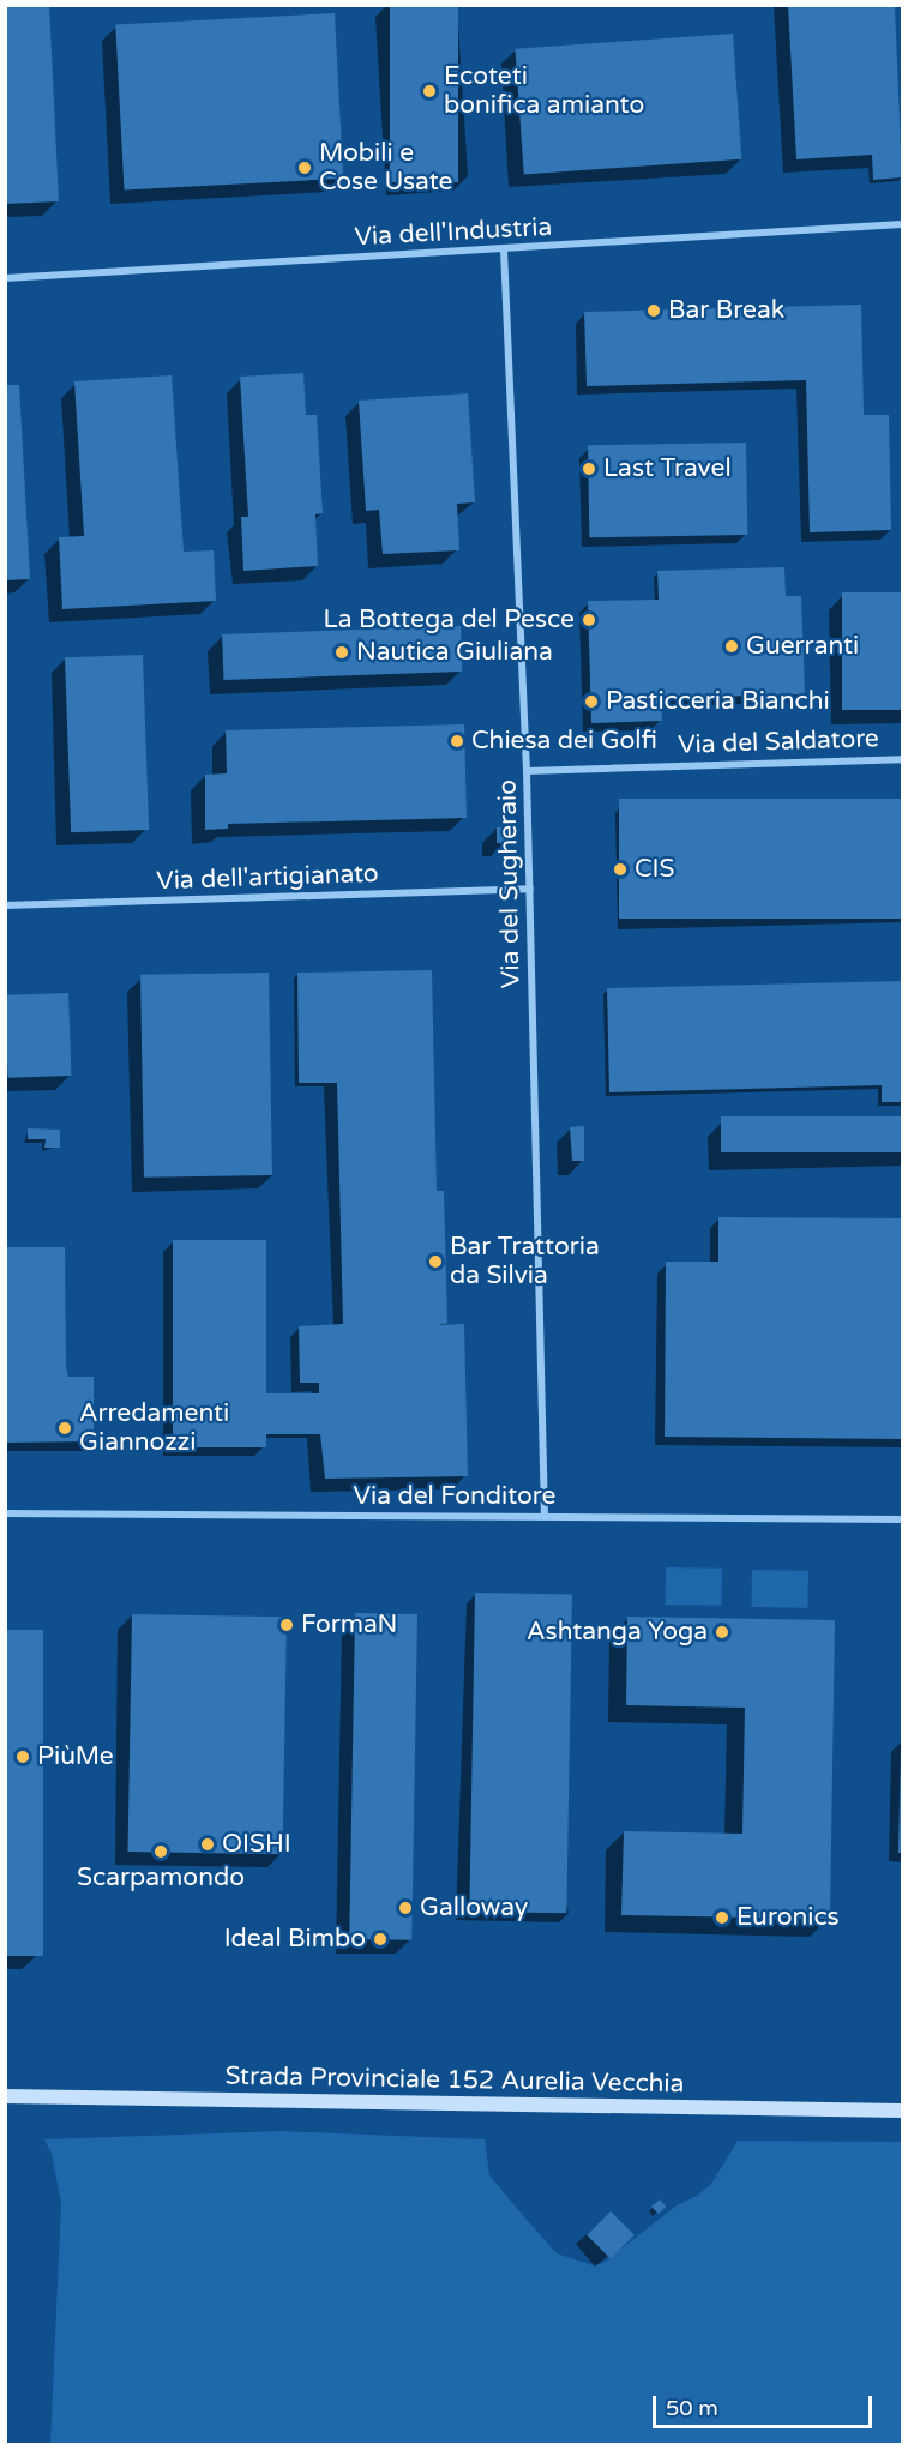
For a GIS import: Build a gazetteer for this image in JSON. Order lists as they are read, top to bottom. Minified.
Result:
{"streets":{"main road":["Strada Provinciale 152 Aurelia Vecchia"],"street":["Via dell'Industria","Via del Saldatore","Via dell'artigianato","Via del Sugheraio","Via del Fonditore"]},"crossings":[["Via dell'Industria","Via del Sugheraio"],["Via del Saldatore","Via del Sugheraio"],["Via dell'artigianato","Via del Sugheraio"],["Via del Sugheraio","Via del Fonditore"]],"places":["Ecoteti bonifica amianto","Mobili e Cose Usate","Bar Break","Last Travel","La Bottega del Pesce","Guerranti","Nautica Giuliana","Pasticceria Bianchi","Chiesa dei Golfi","CIS","Bar Trattoria da Silvia","Arredamenti Giannozzi","FormaN","Ashtanga Yoga","PiùMe","OISHI","Scarpamondo","Galloway","Euronics","Ideal Bimbo"],"scale_bar":"50 m"}
